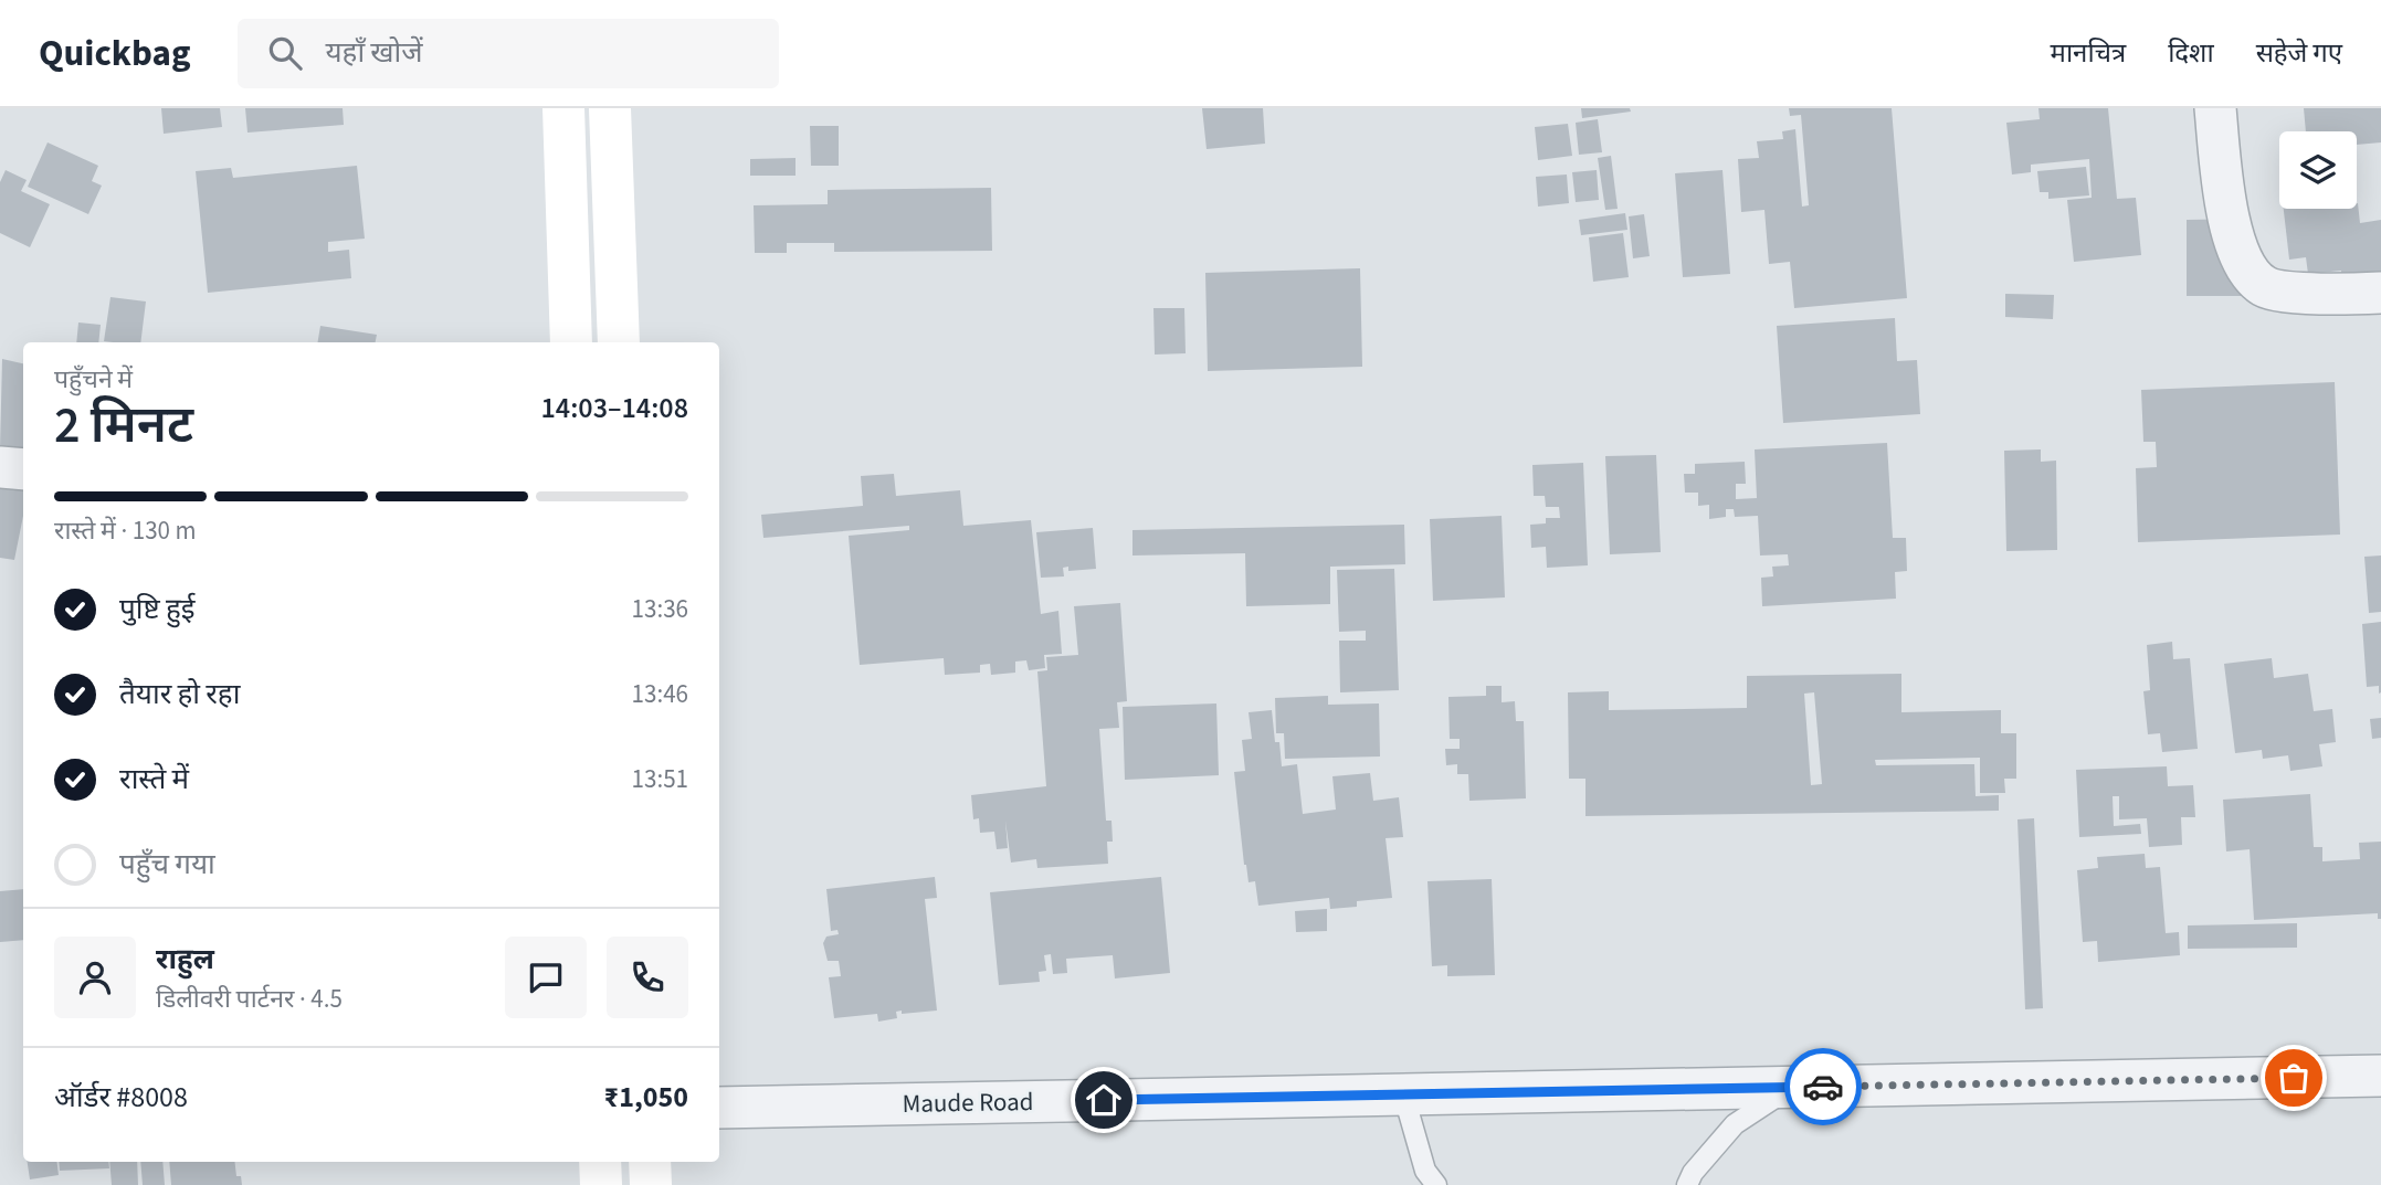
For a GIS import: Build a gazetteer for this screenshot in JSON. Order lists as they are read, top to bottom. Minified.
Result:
{"streets":{"street":["Maude Road"]},"page":{"header":"Quickbag","search":"यहाँ खोजें","nav":["मानचित्र","दिशा","सहेजे गए"],"heading":["2 मिनट","पहुँचने में","14:03–14:08"],"panel":["राहुल","डिलीवरी पार्टनर · 4.5","ऑर्डर #8008","₹1,050"],"bar":"रास्ते में · 130 m","list":[["पुष्टि हुई","13:36"],["तैयार हो रहा","13:46"],["रास्ते में","13:51"],"पहुँच गया"]}}
